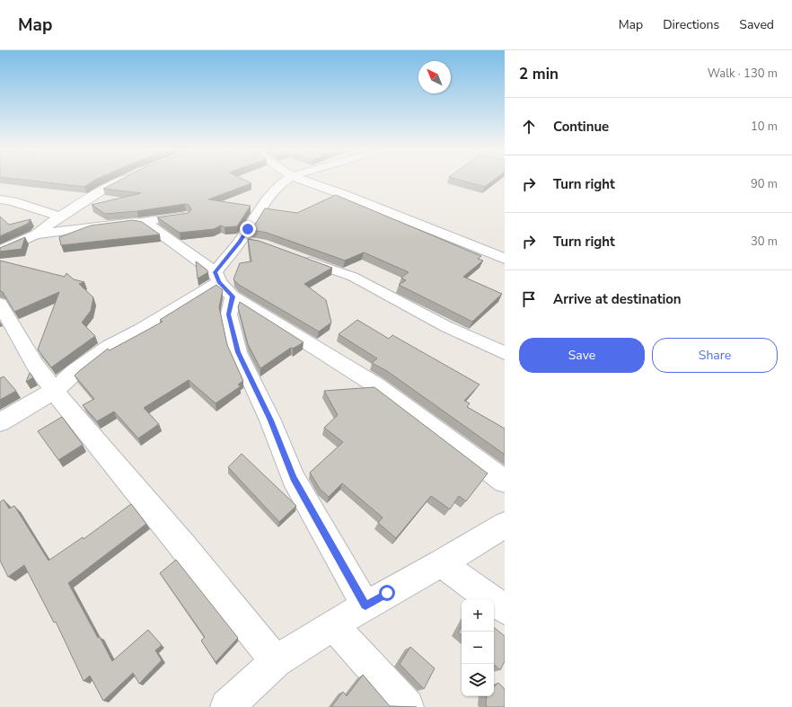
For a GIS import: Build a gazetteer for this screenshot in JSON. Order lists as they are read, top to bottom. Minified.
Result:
{"north":"top left","page":{"header":"Map","nav":["Map","Directions","Saved"],"heading":["2 min","Walk · 130 m"],"list":[["Continue","10 m"],["Turn right","90 m"],["Turn right","30 m"],"Arrive at destination"],"buttons":["Save","Share"],"map_buttons":["+","−"]}}
